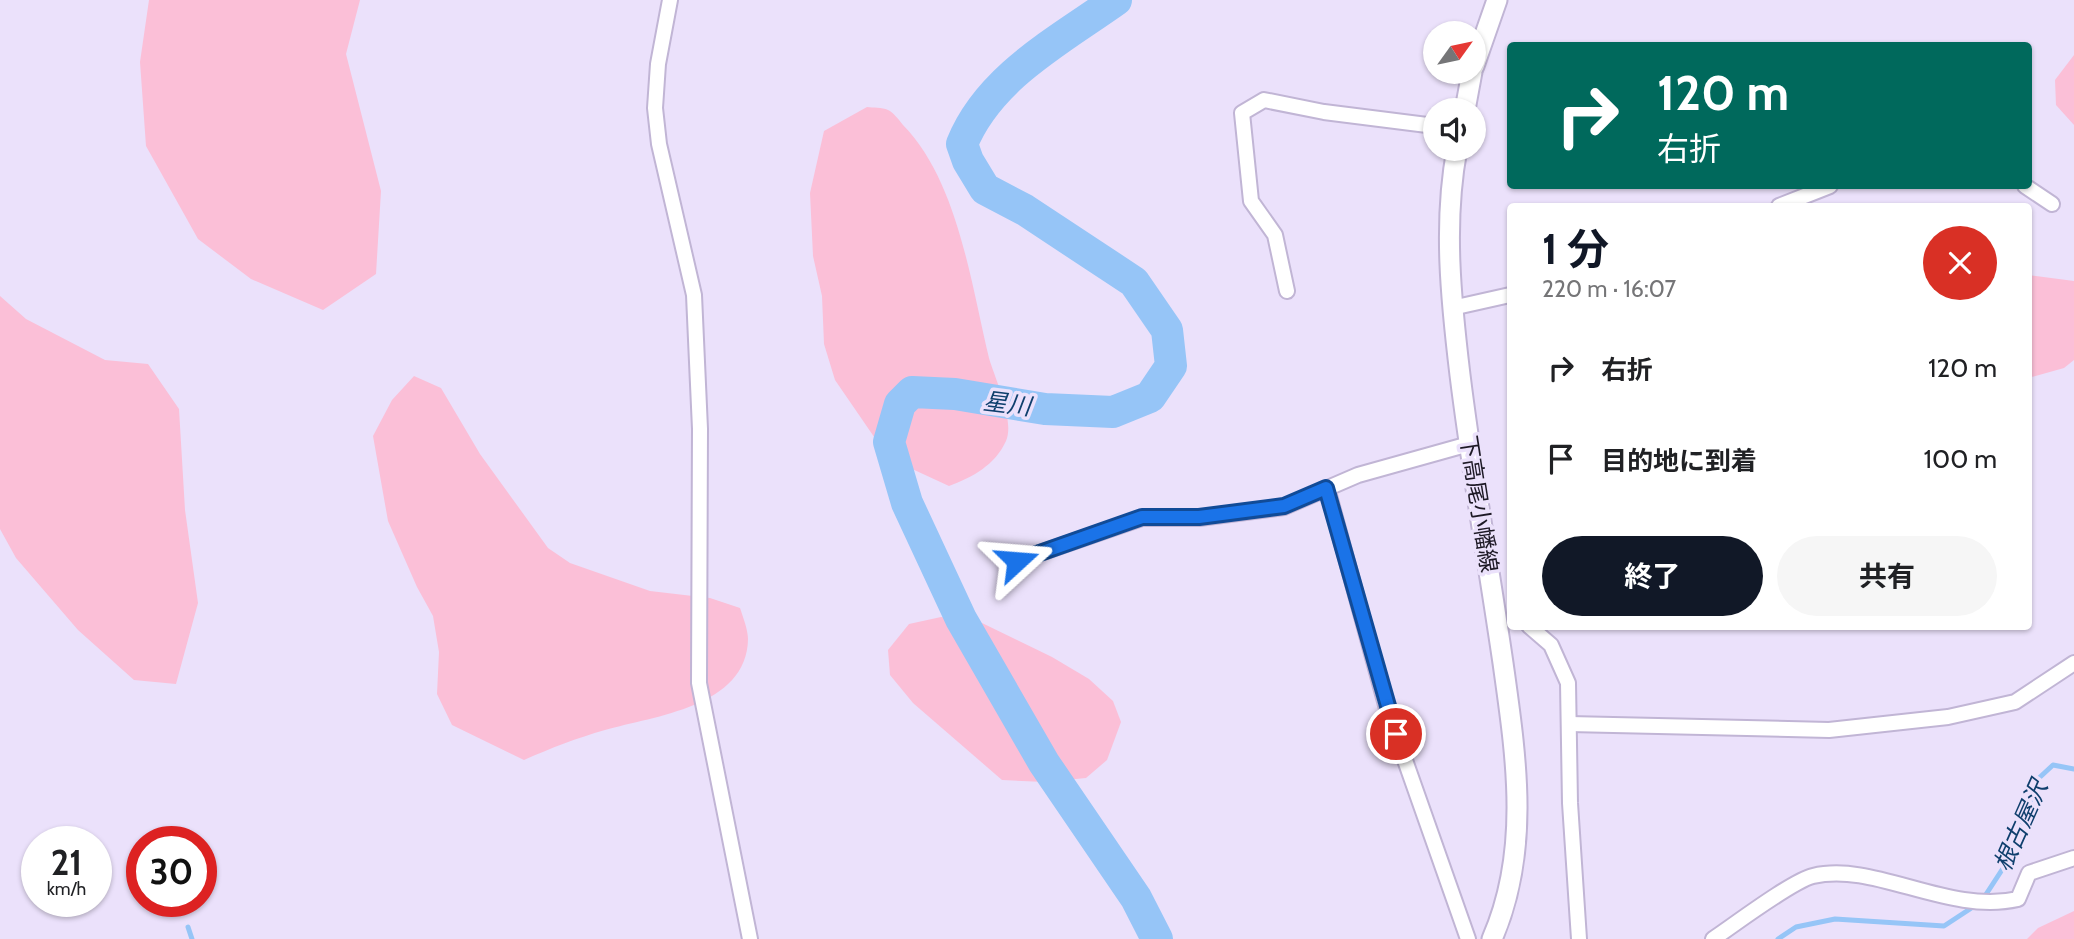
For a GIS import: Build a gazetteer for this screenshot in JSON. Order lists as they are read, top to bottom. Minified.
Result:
{"streets":{"main road":["下高尾小幡線"]},"water":["星川","根古屋沢"],"north":"top right","page":{"turn":["120 m","右折"],"heading":["1 分","220 m · 16:07"],"list":[{"name":"右折","value":"120 m"},{"name":"目的地に到着","value":"100 m"}],"buttons":["終了","共有"],"speed":"21 km/h","limit":"30"}}
